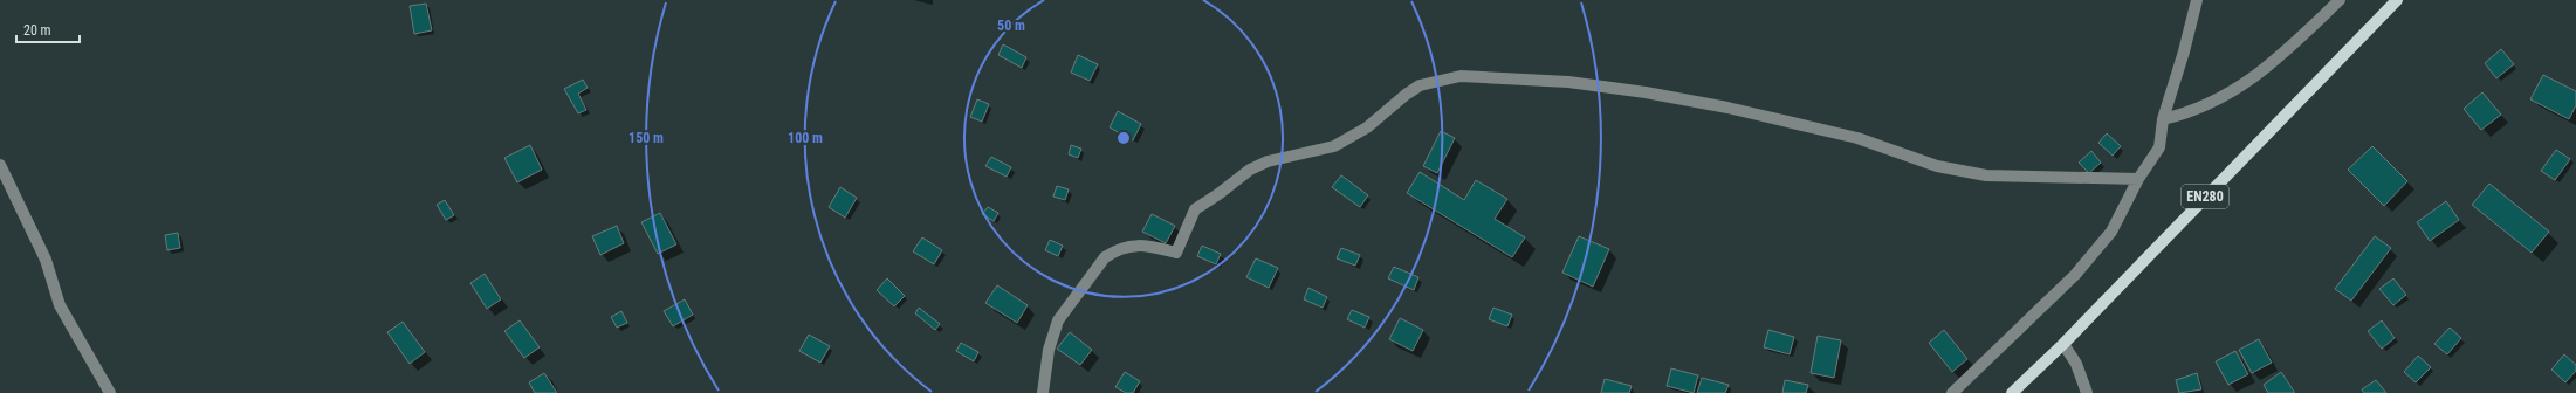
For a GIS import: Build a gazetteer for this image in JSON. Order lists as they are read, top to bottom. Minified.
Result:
{"streets":{"main road":["EN280"]},"scale_bar":"20 m","rings":["50 m","100 m","150 m"]}
